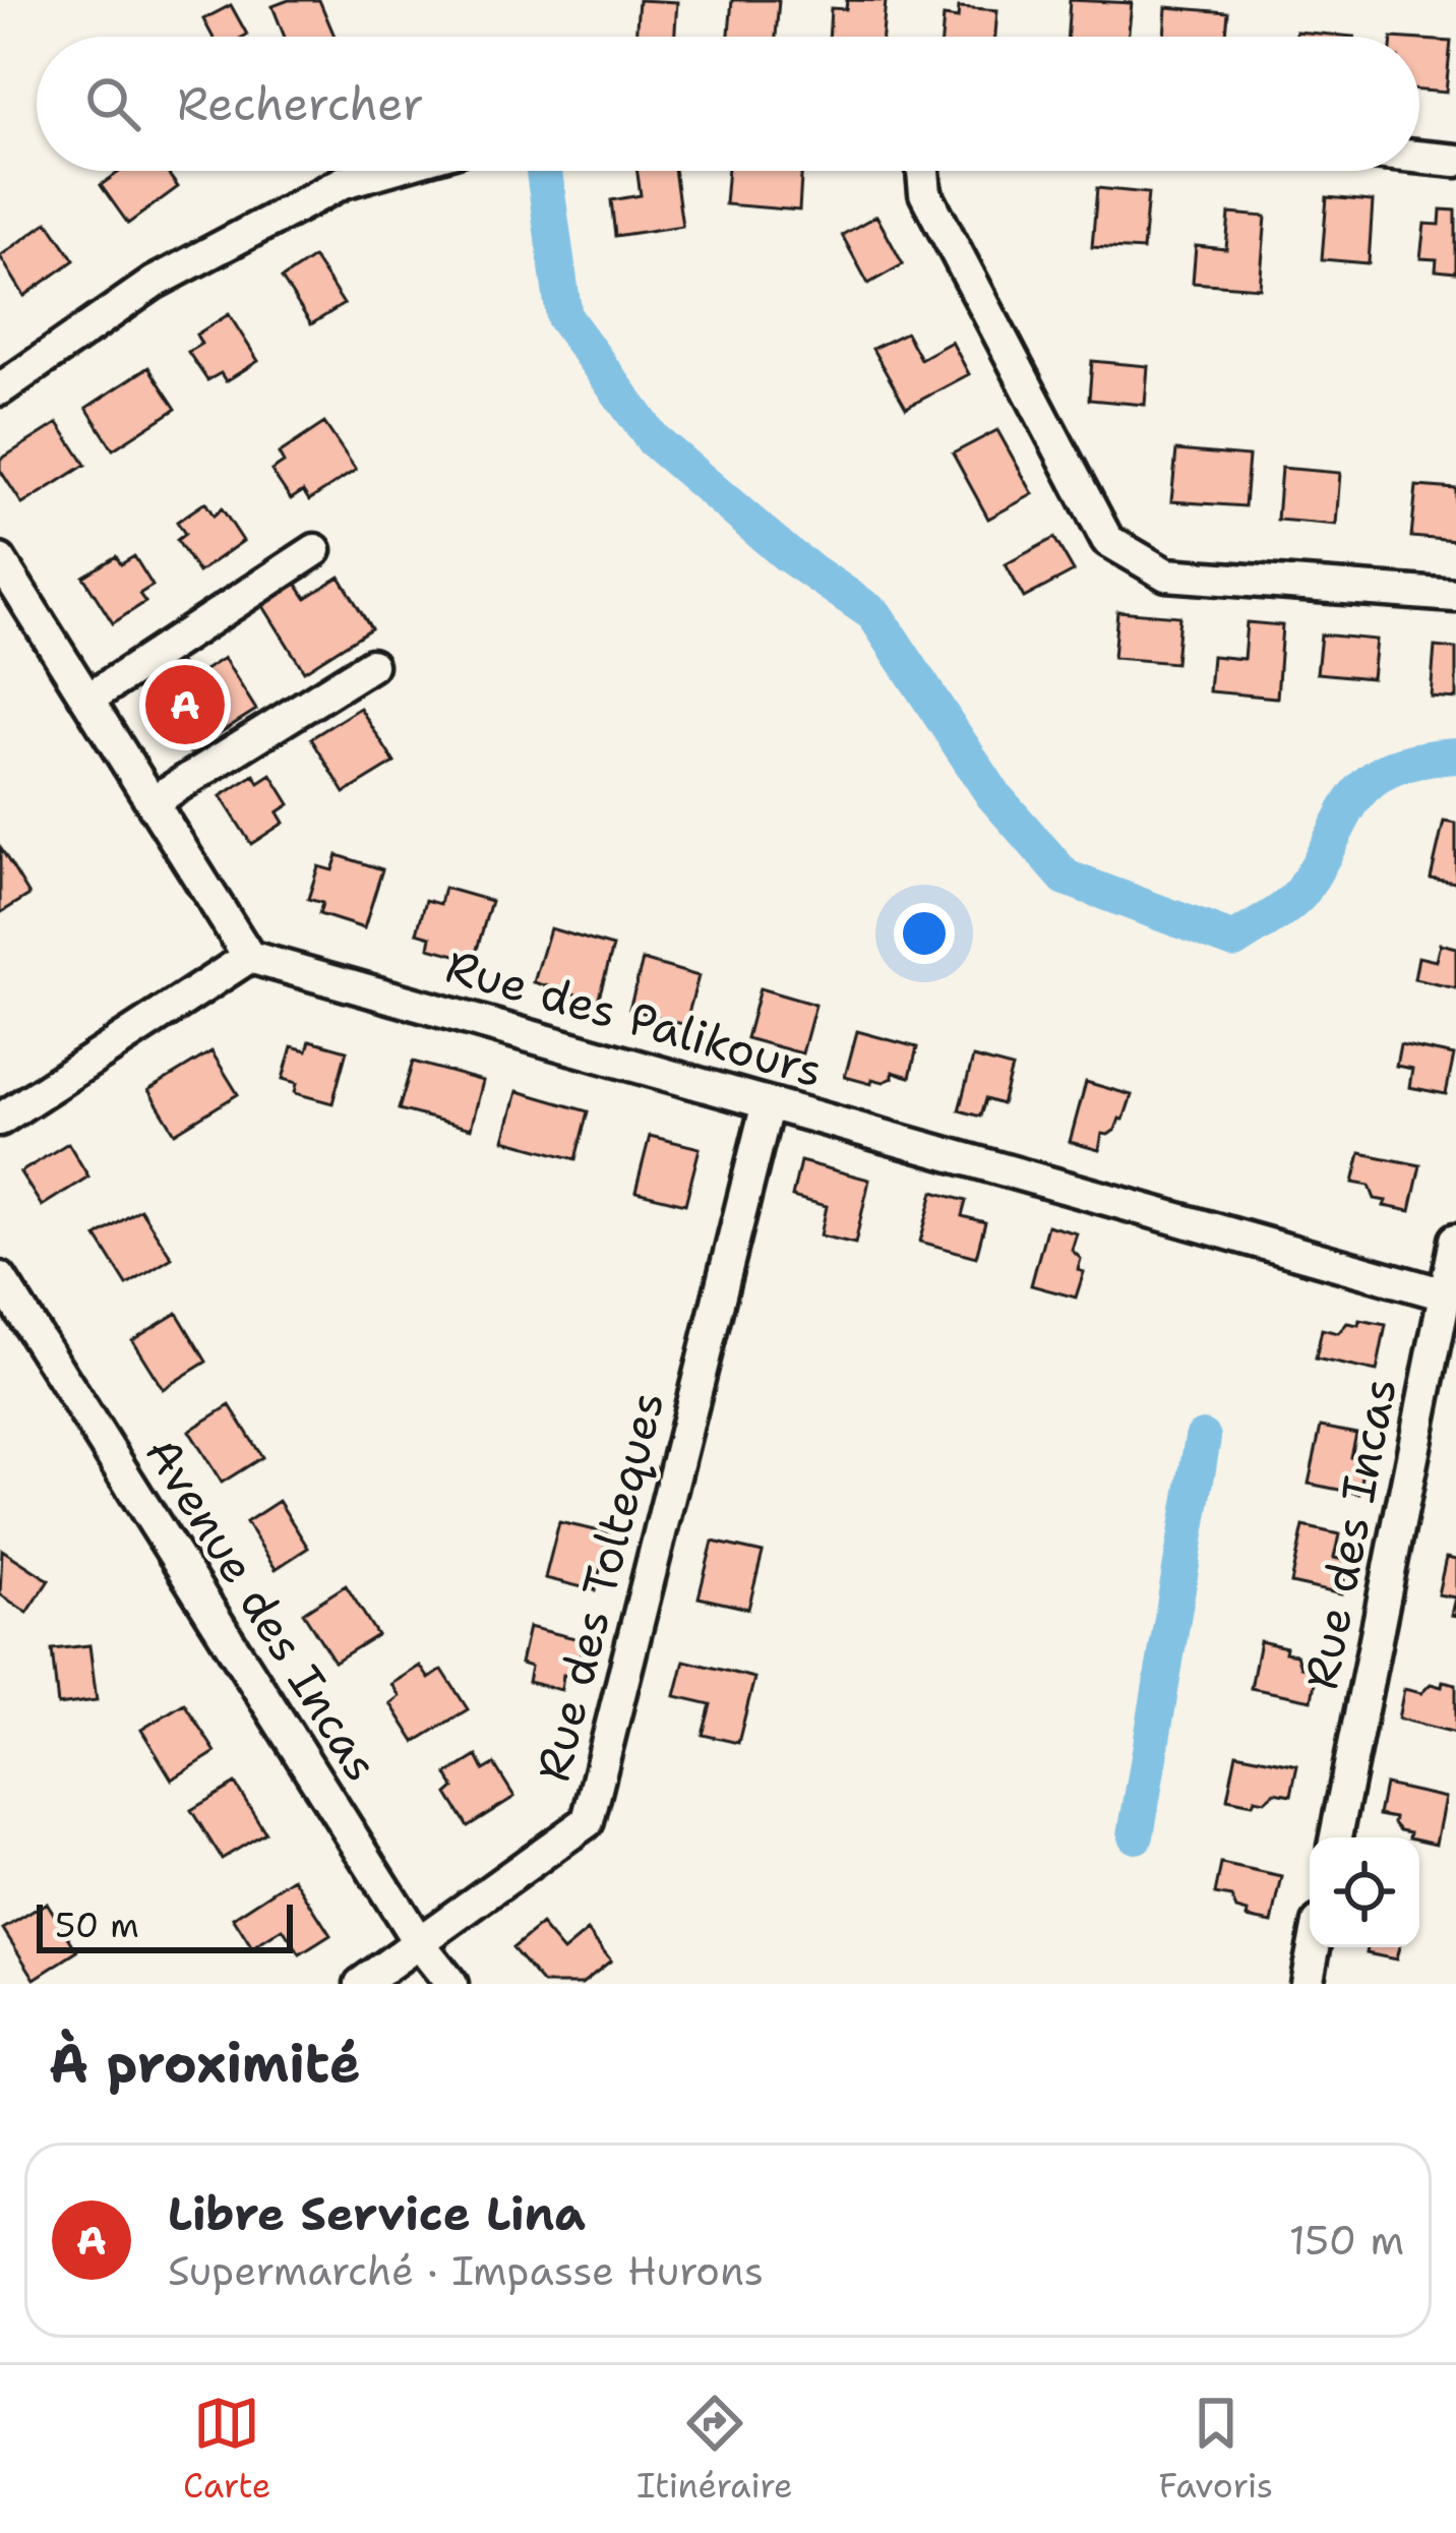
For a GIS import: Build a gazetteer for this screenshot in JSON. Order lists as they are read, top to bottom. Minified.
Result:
{"streets":{"street":["Rue des Palikours","Rue des Incas","Rue des Tolteques","Avenue des Incas"]},"crossings":[["Rue des Palikours","Rue des Incas"],["Rue des Palikours","Rue des Tolteques"],["Rue des Tolteques","Avenue des Incas"]],"scale_bar":"50 m","page":{"search":"Rechercher","pins":"A","scale":"50 m","heading":"À proximité","list":[{"mark":"A","name":"Libre Service Lina","note":"Supermarché · Impasse Hurons","value":"150 m"}],"nav":["Carte","Itinéraire","Favoris"]}}
